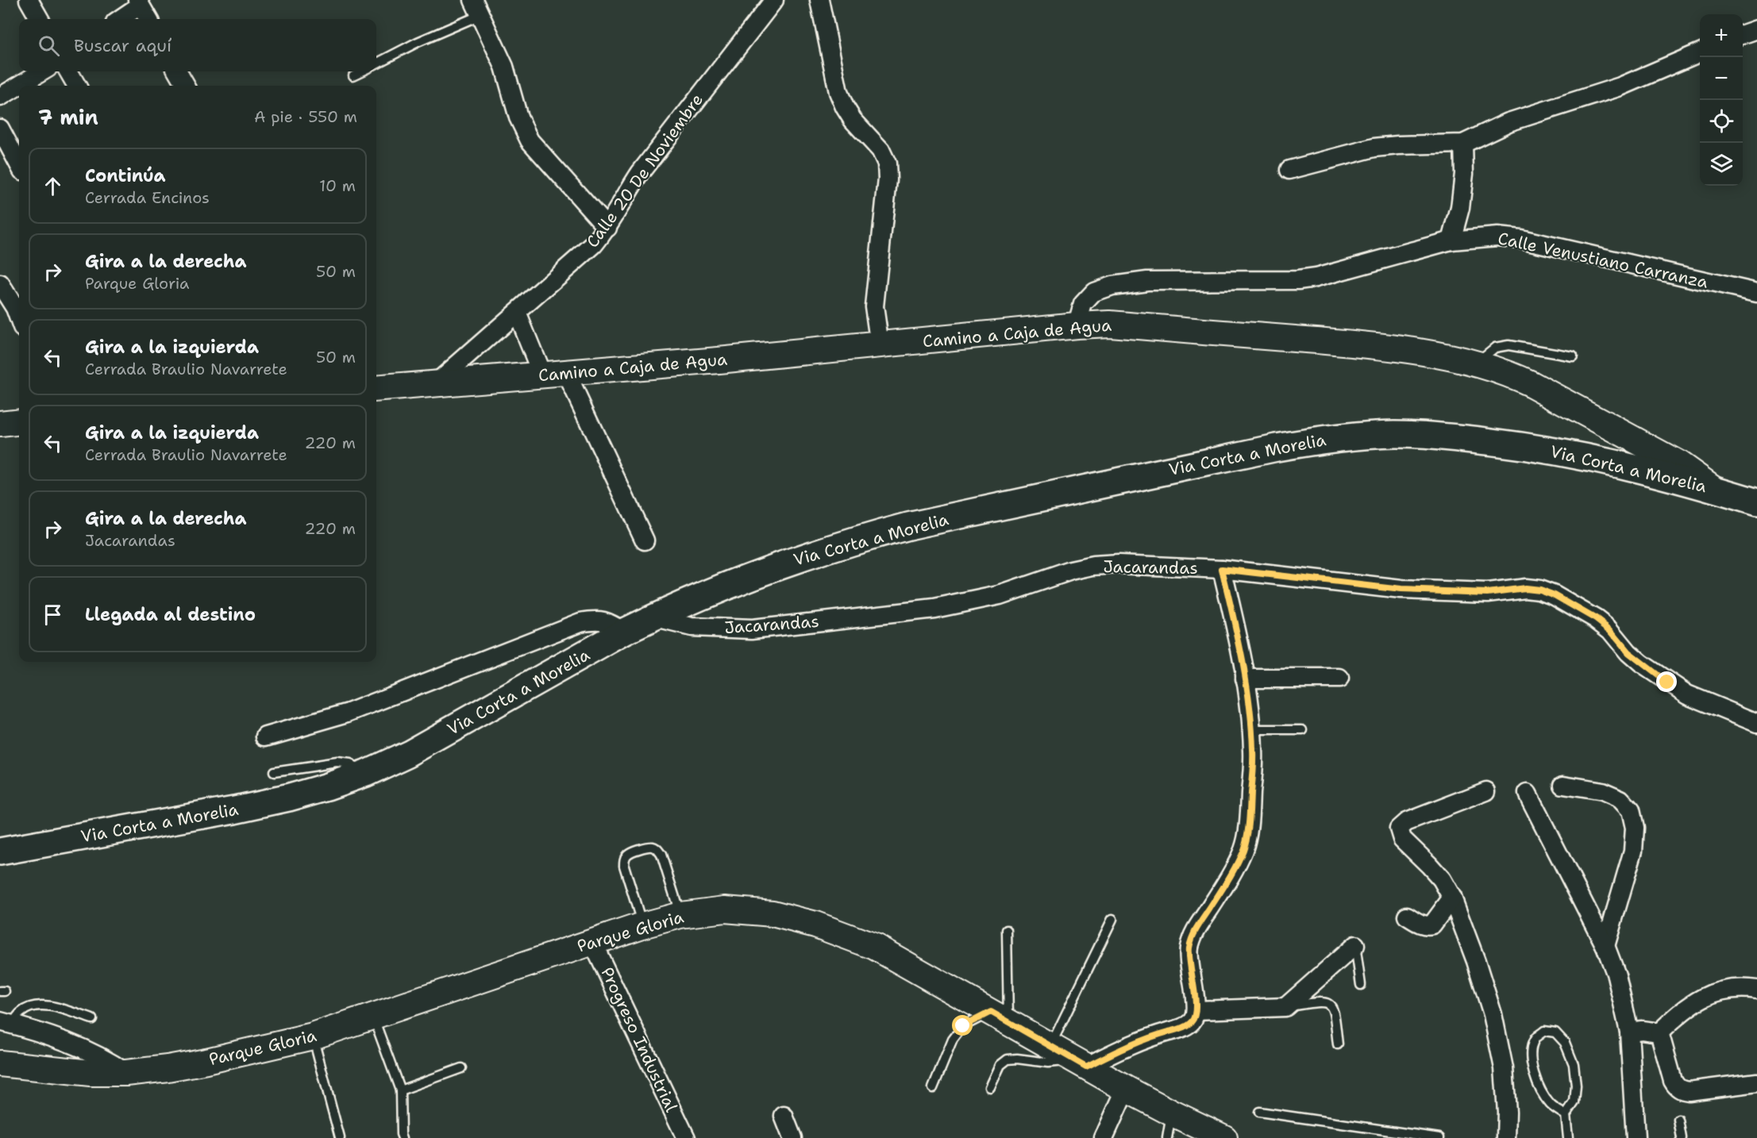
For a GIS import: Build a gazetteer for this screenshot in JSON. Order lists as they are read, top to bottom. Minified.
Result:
{"streets":{"main road":["Camino a Caja de Agua","Via Corta a Morelia","Parque Gloria"],"street":["Calle 20 De Noviembre","Calle Venustiano Carranza","Jacarandas","Progreso Industrial"]},"crossings":[["Calle 20 De Noviembre","Camino a Caja de Agua"],["Calle Venustiano Carranza","Camino a Caja de Agua"],["Camino a Caja de Agua","Via Corta a Morelia"],["Via Corta a Morelia","Jacarandas"],["Parque Gloria","Progreso Industrial"]],"page":{"map_buttons":["+","−"],"search":"Buscar aquí","heading":["7 min","A pie · 550 m"],"list":[["Continúa","Cerrada Encinos","10 m"],["Gira a la derecha","Parque Gloria","50 m"],["Gira a la izquierda","Cerrada Braulio Navarrete","50 m"],["Gira a la izquierda","Cerrada Braulio Navarrete","220 m"],["Gira a la derecha","Jacarandas","220 m"],"Llegada al destino"]}}
